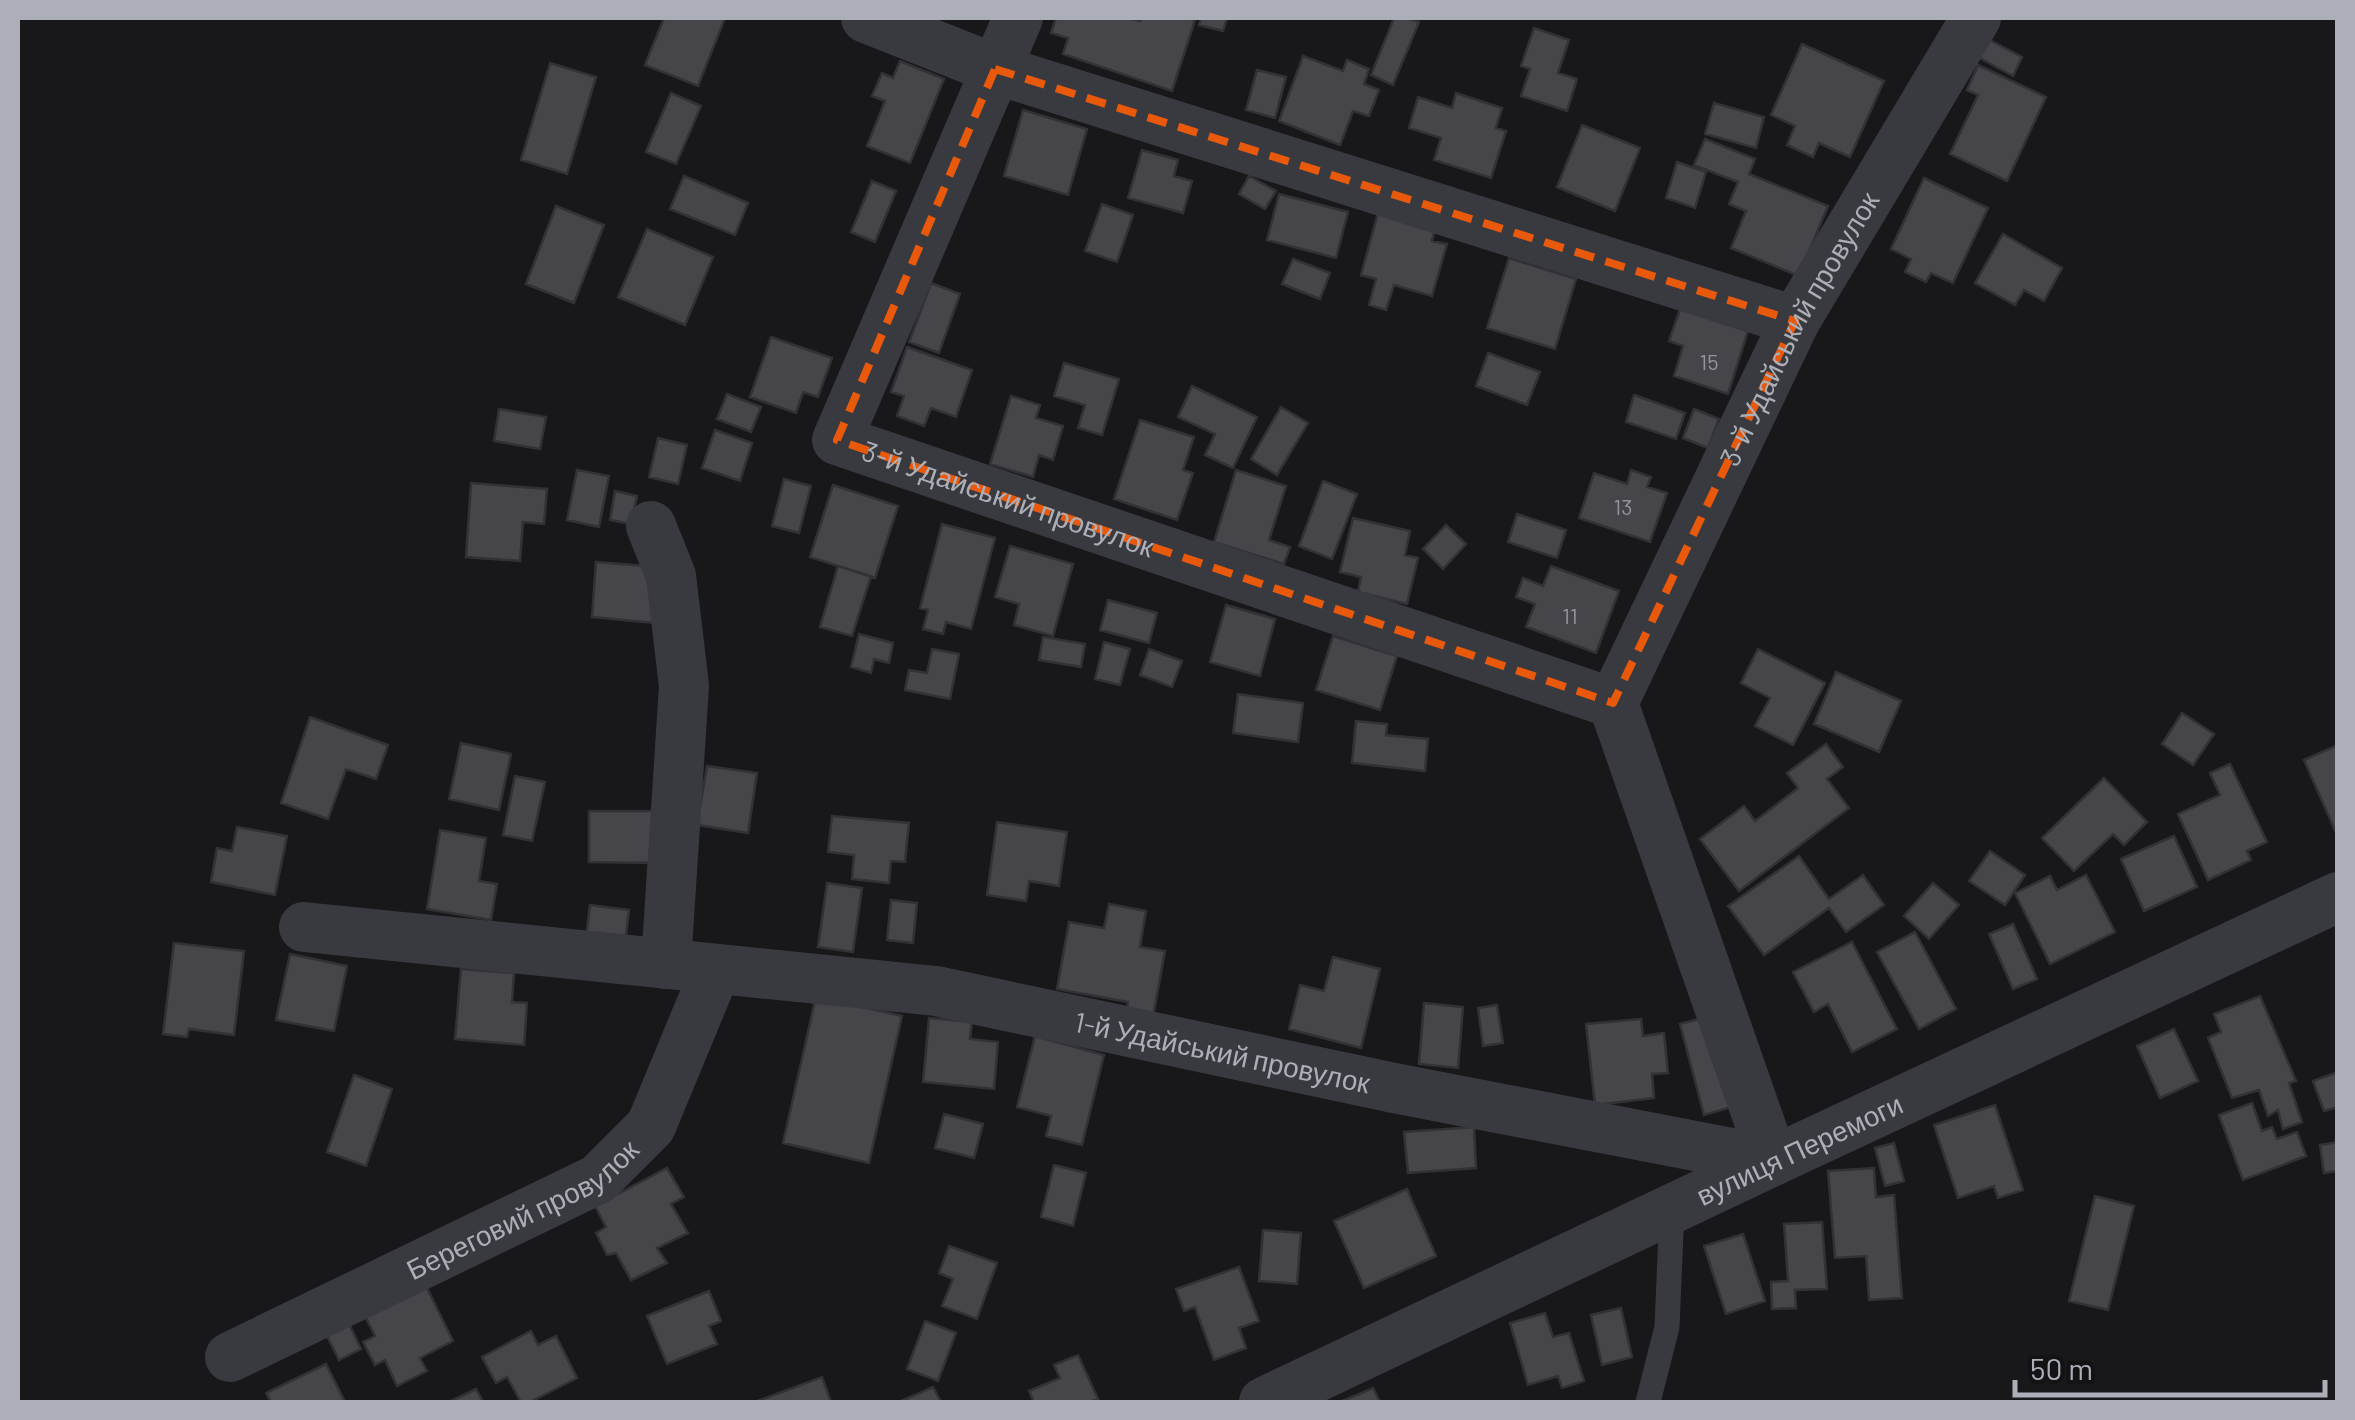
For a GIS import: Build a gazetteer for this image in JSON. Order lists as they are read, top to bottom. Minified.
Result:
{"streets":{"street":["3-й Удайський провулок","1-й Удайський провулок","вулиця Перемоги","Береговий провулок"]},"crossings":[["1-й Удайський провулок","вулиця Перемоги"],["1-й Удайський провулок","Береговий провулок"]],"house_numbers":["15","13","11"],"scale_bar":"50 m"}
